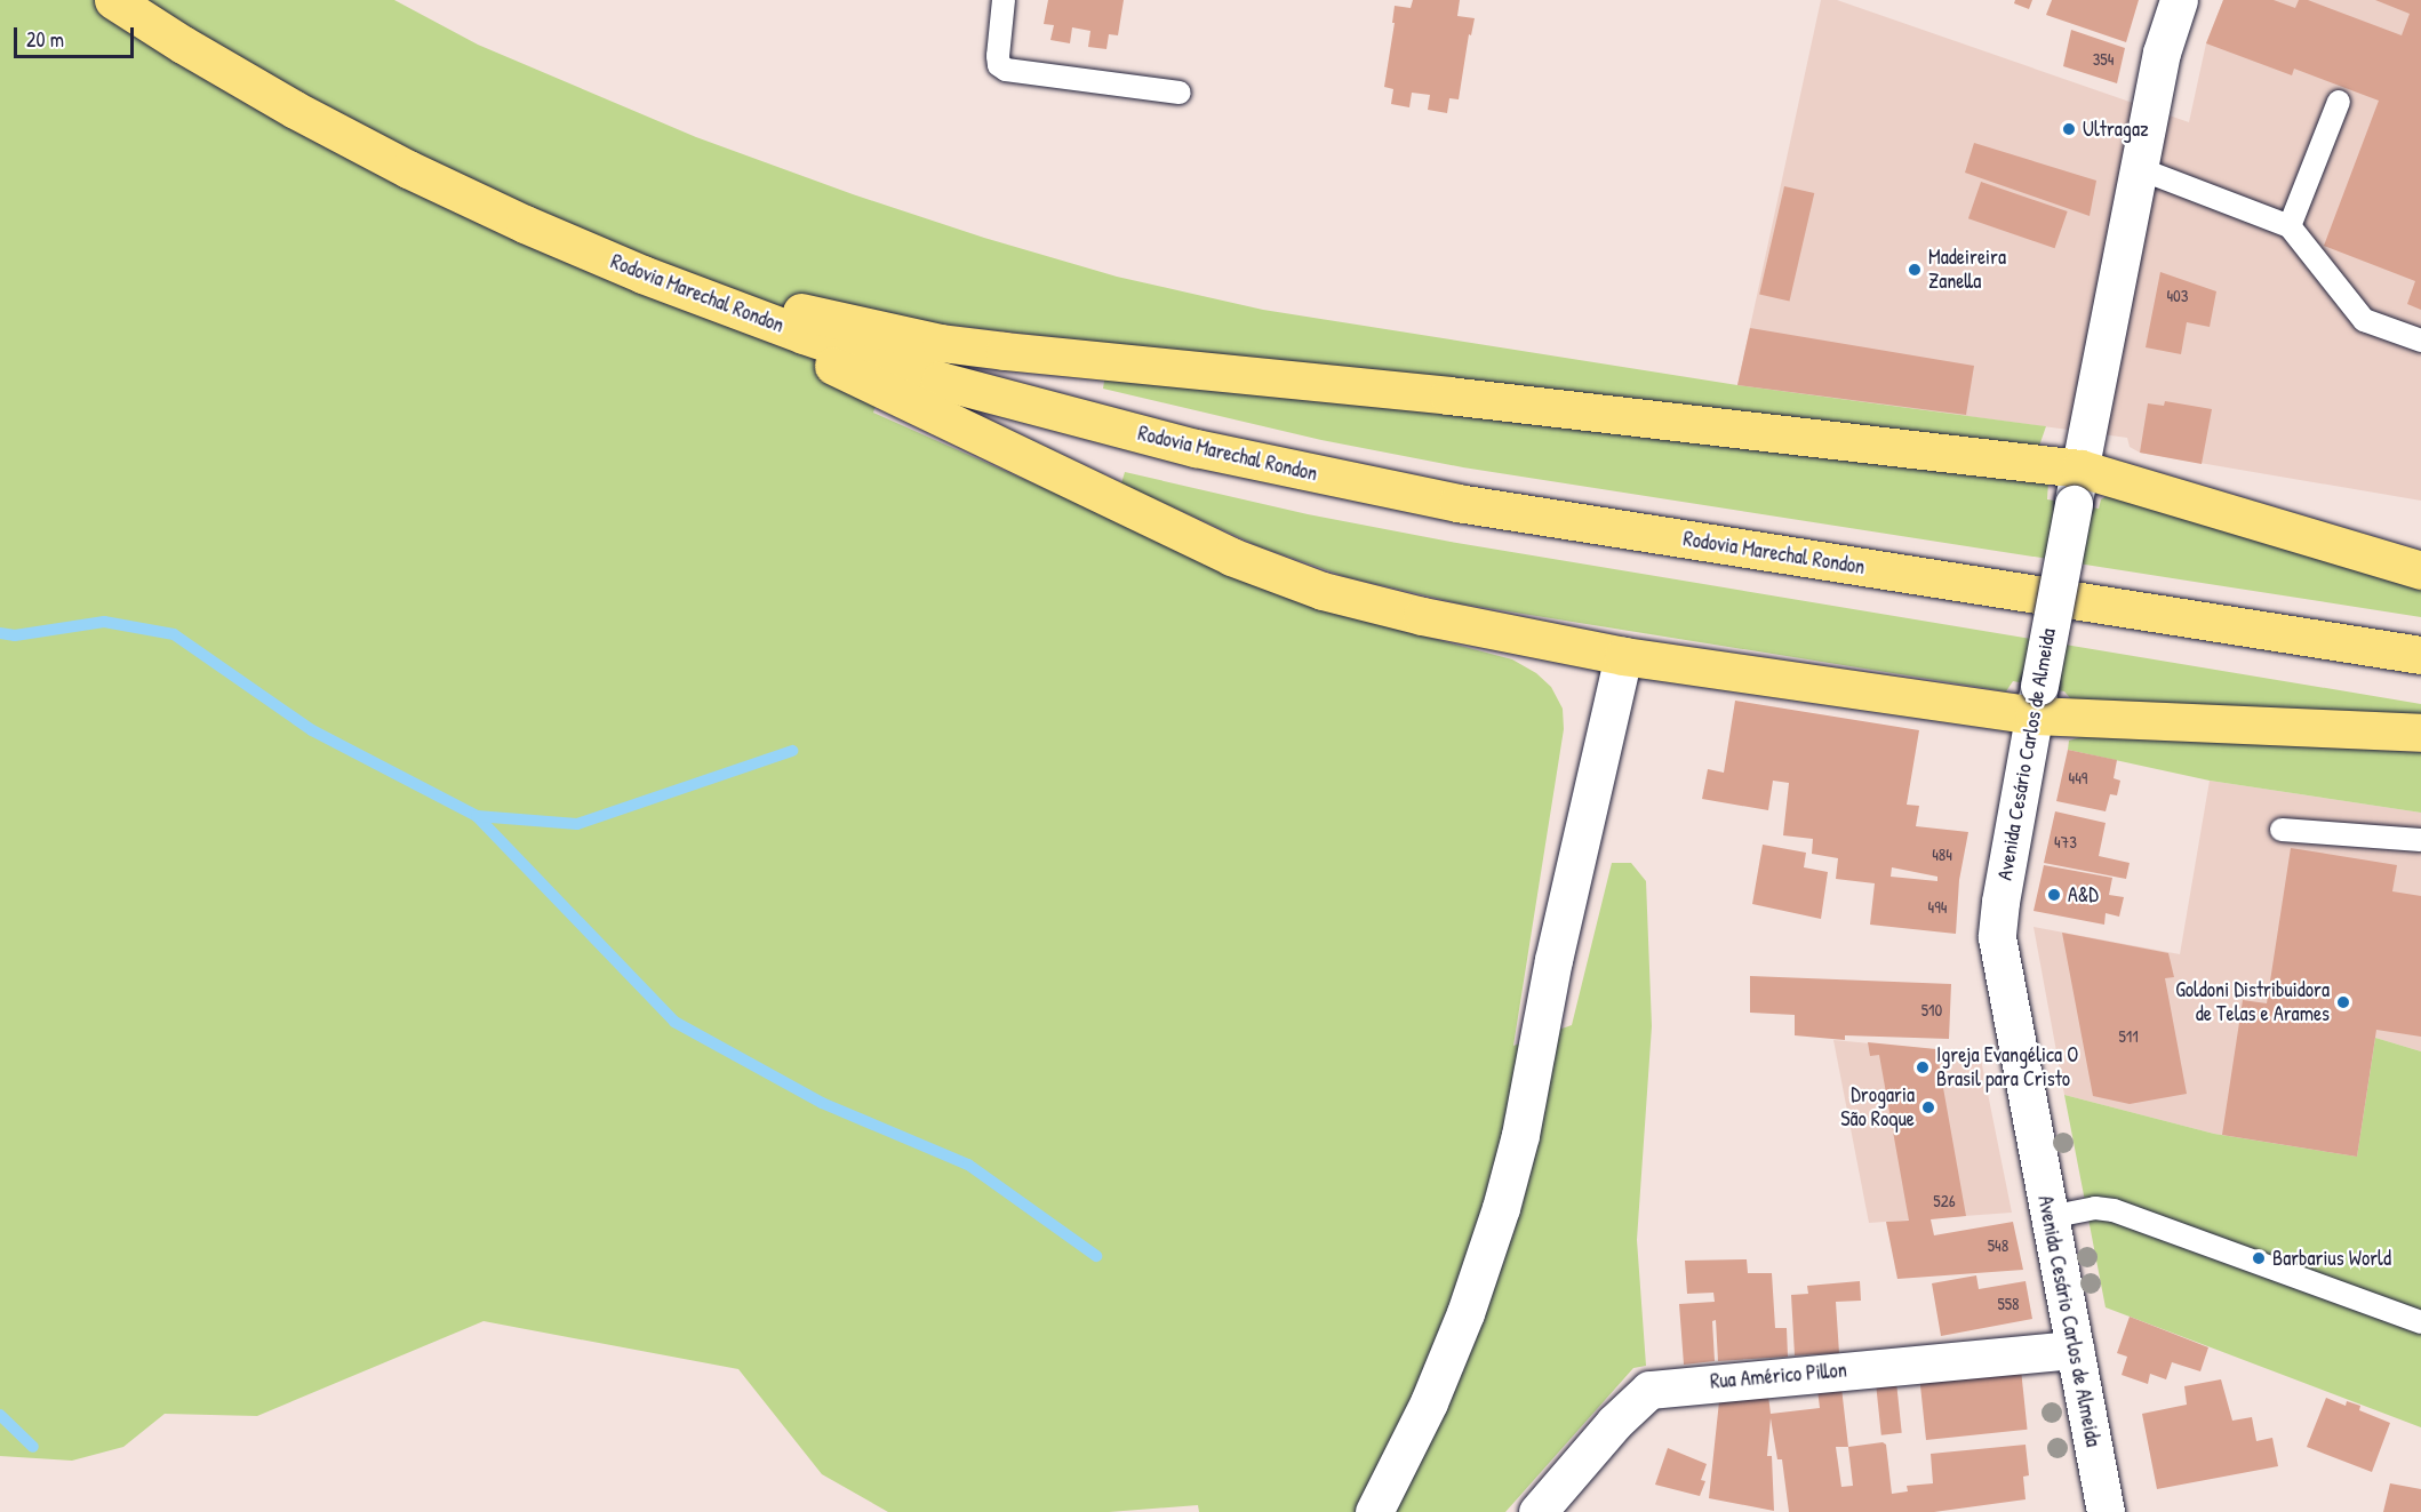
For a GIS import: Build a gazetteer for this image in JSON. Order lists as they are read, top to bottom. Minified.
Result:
{"streets":{"main road":["Rodovia Marechal Rondon","Avenida Cesário Carlos de Almeida","Rua Américo Pillon"]},"crossings":[["Avenida Cesário Carlos de Almeida","Rua Américo Pillon"]],"places":["Ultragaz","Madeireira Zanella","A&D","Goldoni Distribuidora de Telas e Arames","Igreja Evangélica O Brasil para Cristo","Drogaria São Roque","Barbarius World"],"house_numbers":["354","403","449","473","484","494","510","511","526","548","558"],"scale_bar":"20 m"}
